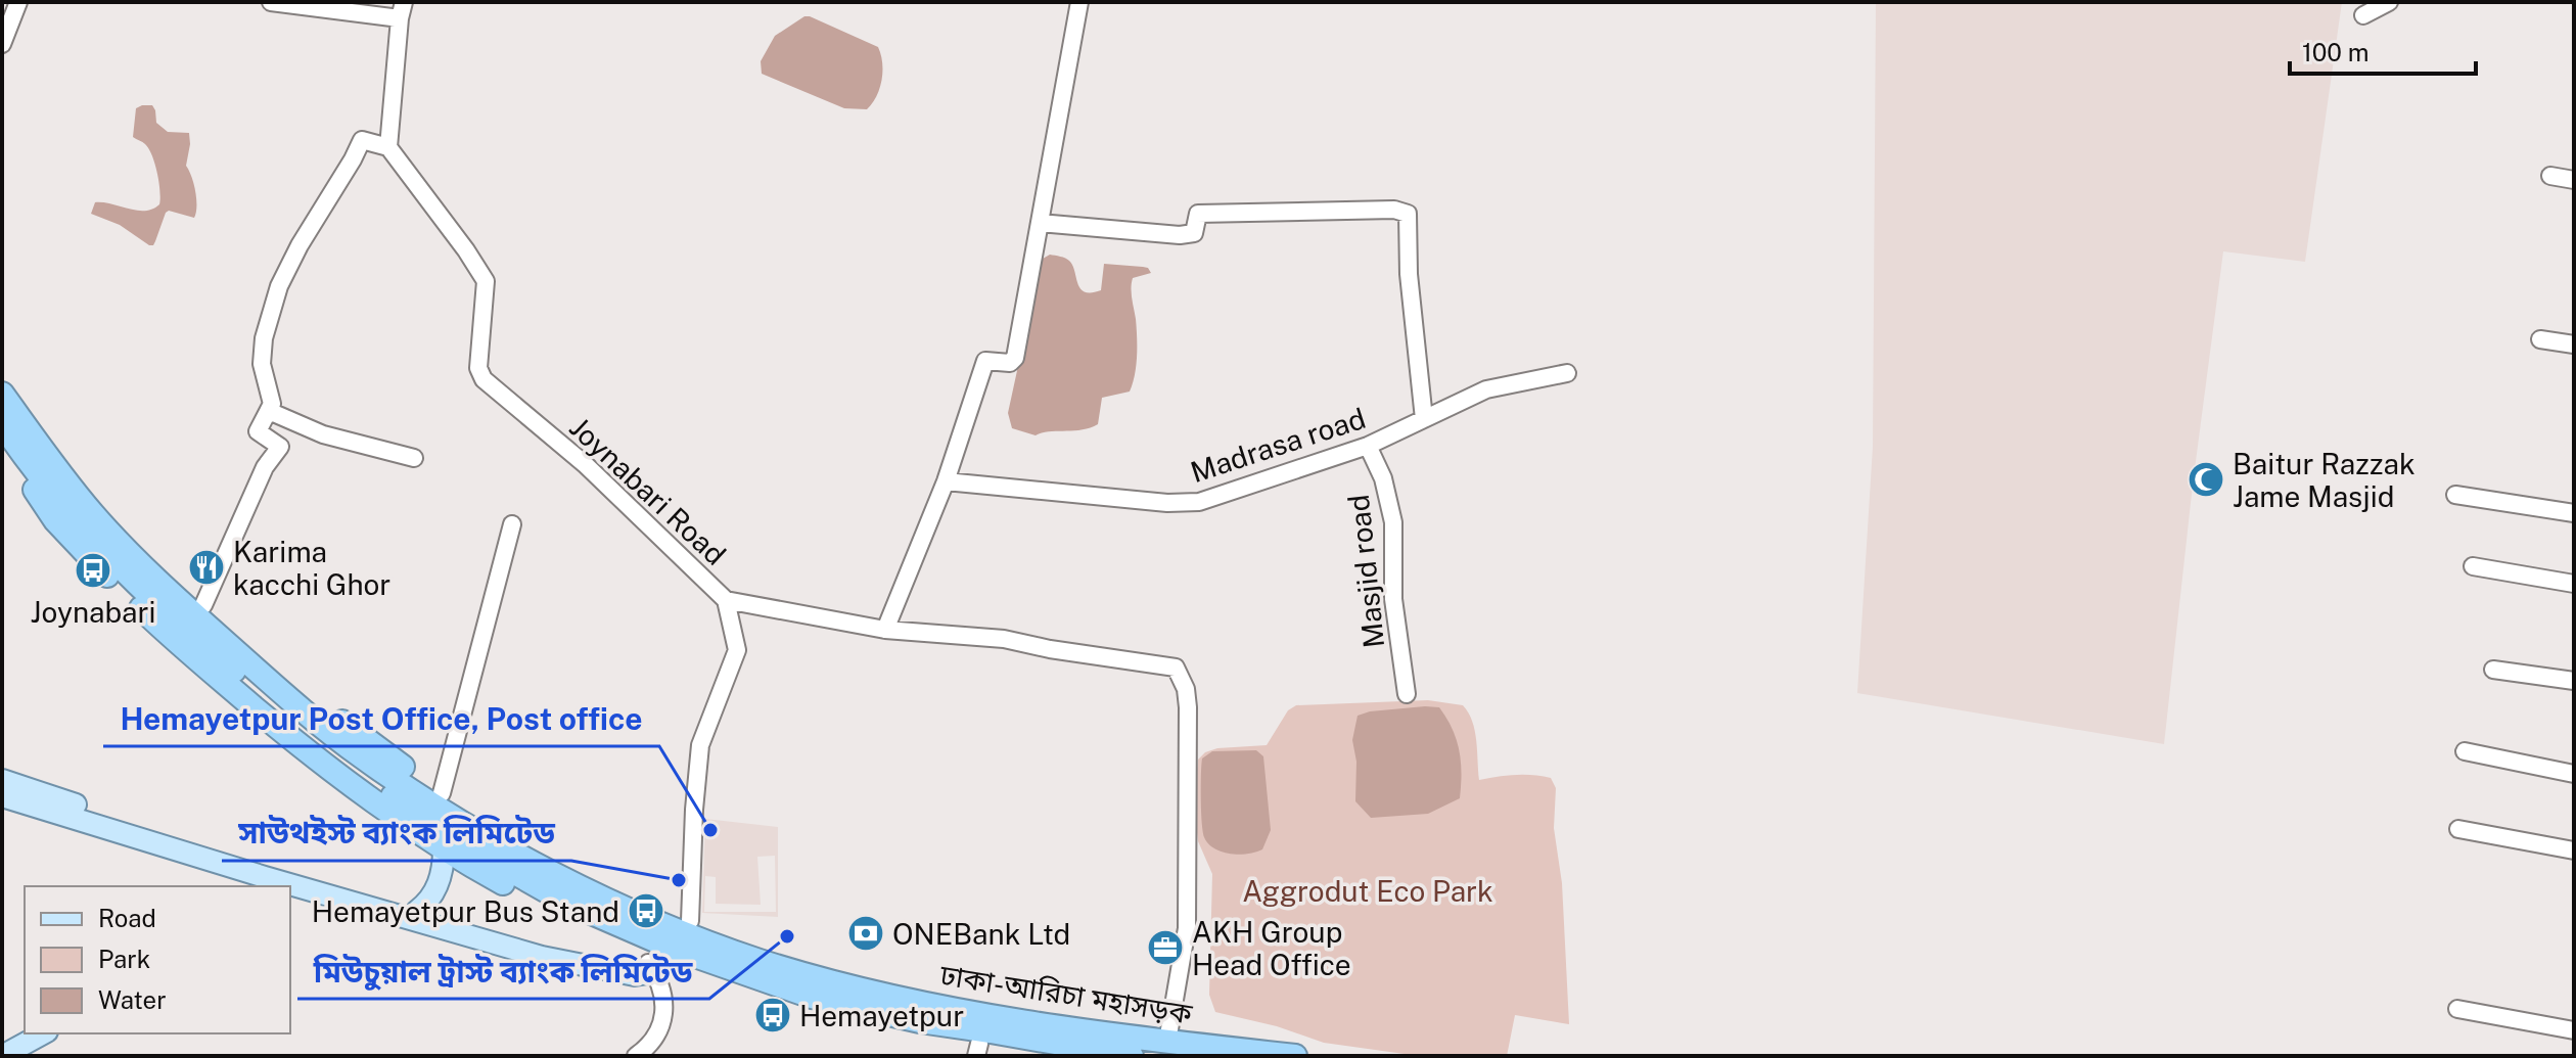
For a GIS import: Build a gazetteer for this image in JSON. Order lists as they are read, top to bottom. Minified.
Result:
{"streets":{"highway":["ঢাকা-আরিচা মহাসড়ক"],"street":["Madrasa road","Joynabari Road","Masjid road"]},"crossings":[["Madrasa road","Masjid road"]],"parks":["Aggrodut Eco Park"],"places":{"mosque":["Baitur Razzak Jame Masjid"],"restaurant":["Karima kacchi Ghor"],"bus stop":["Joynabari","Hemayetpur Bus Stand","Hemayetpur"],"other":["Hemayetpur Post Office, Post office","সাউথইস্ট ব্যাংক লিমিটেড","মিউচুয়াল ট্রাস্ট ব্যাংক লিমিটেড"],"bank":["ONEBank Ltd"],"office":["AKH Group Head Office"]},"legend":["Road","Park","Water"],"scale_bar":"100 m"}
